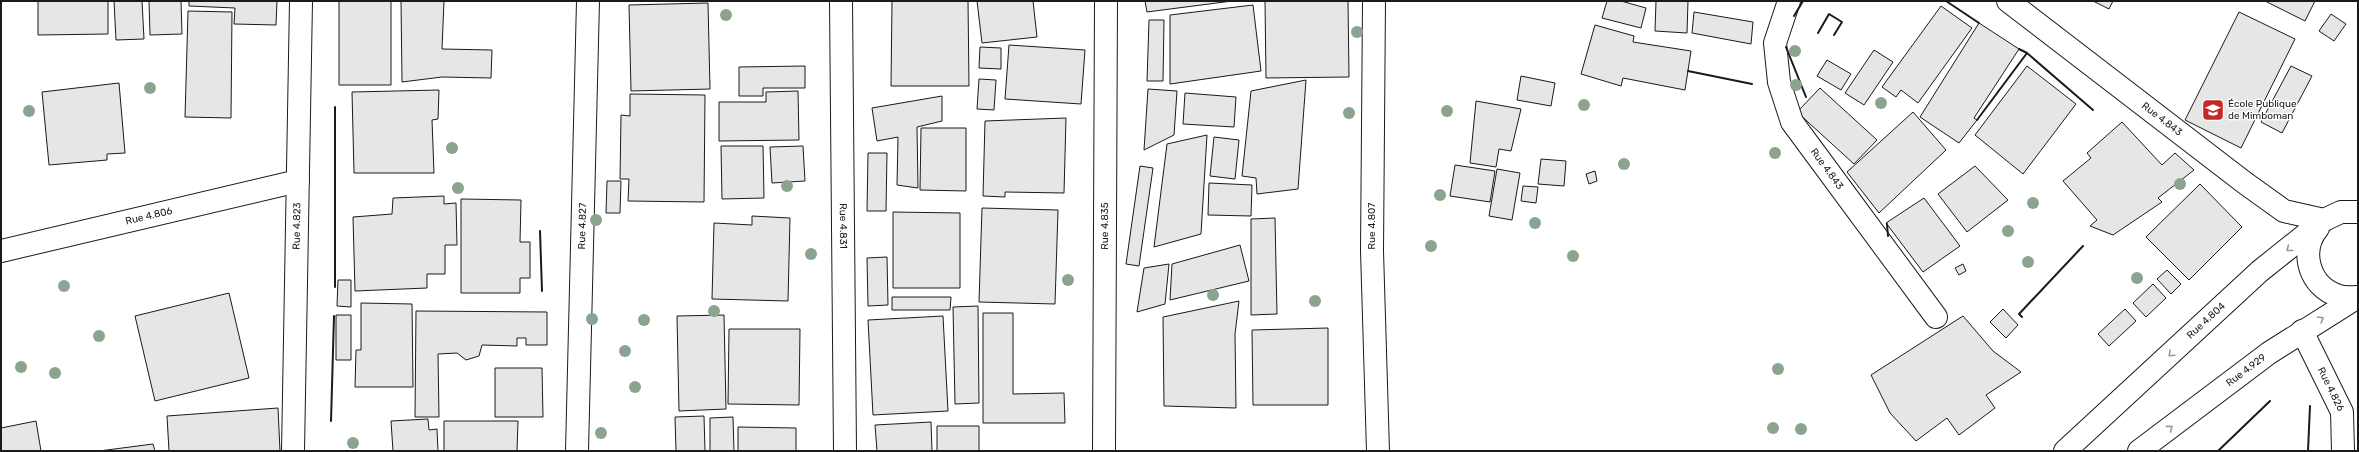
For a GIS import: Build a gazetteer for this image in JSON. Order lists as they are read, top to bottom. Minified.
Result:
{"streets":{"street":["Rue 4.843","Rue 4.806","Rue 4.823","Rue 4.827","Rue 4.831","Rue 4.835","Rue 4.807","Rue 4.804","Rue 4.929","Rue 4.826"]},"crossings":[["Rue 4.843","Rue 4.804"],["Rue 4.806","Rue 4.823"],["Rue 4.929","Rue 4.826"]],"one_way":["Rue 4.804","Rue 4.929"],"places":{"school or university":["École Publique de Mimboman"]}}
